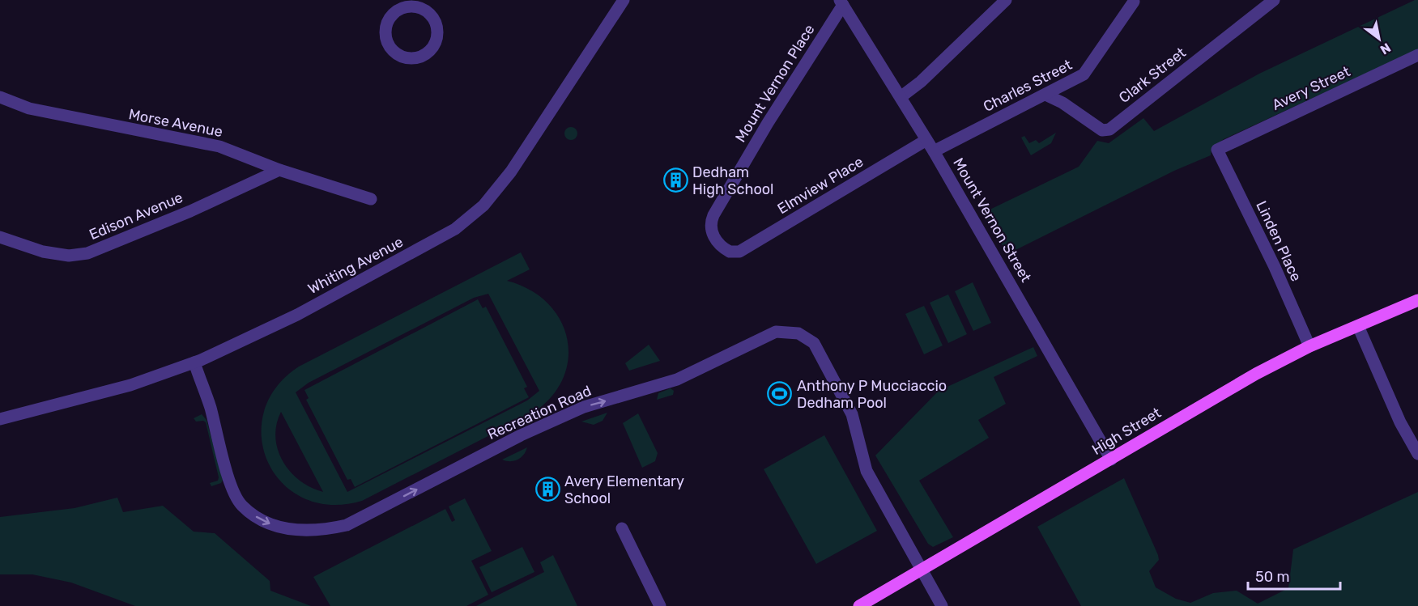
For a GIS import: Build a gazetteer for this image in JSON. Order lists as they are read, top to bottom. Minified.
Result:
{"streets":{"main road":["High Street"],"street":["Clark Street","Mount Vernon Place","Charles Street","Avery Street","Morse Avenue","Elmview Place","Edison Avenue","Mount Vernon Street","Linden Place","Whiting Avenue","Recreation Road"]},"crossings":[["Clark Street","Charles Street"],["Mount Vernon Place","Elmview Place"],["Mount Vernon Place","Mount Vernon Street"],["Charles Street","Mount Vernon Street"],["Avery Street","Linden Place"],["Morse Avenue","Edison Avenue"],["Elmview Place","Mount Vernon Street"],["Mount Vernon Street","High Street"],["Linden Place","High Street"],["Whiting Avenue","Recreation Road"],["Recreation Road","High Street"]],"places":{"building":["Dedham High School","Avery Elementary School"],"sports":["Anthony P Mucciaccio Dedham Pool"]},"scale_bar":"50 m","north":"bottom right"}
